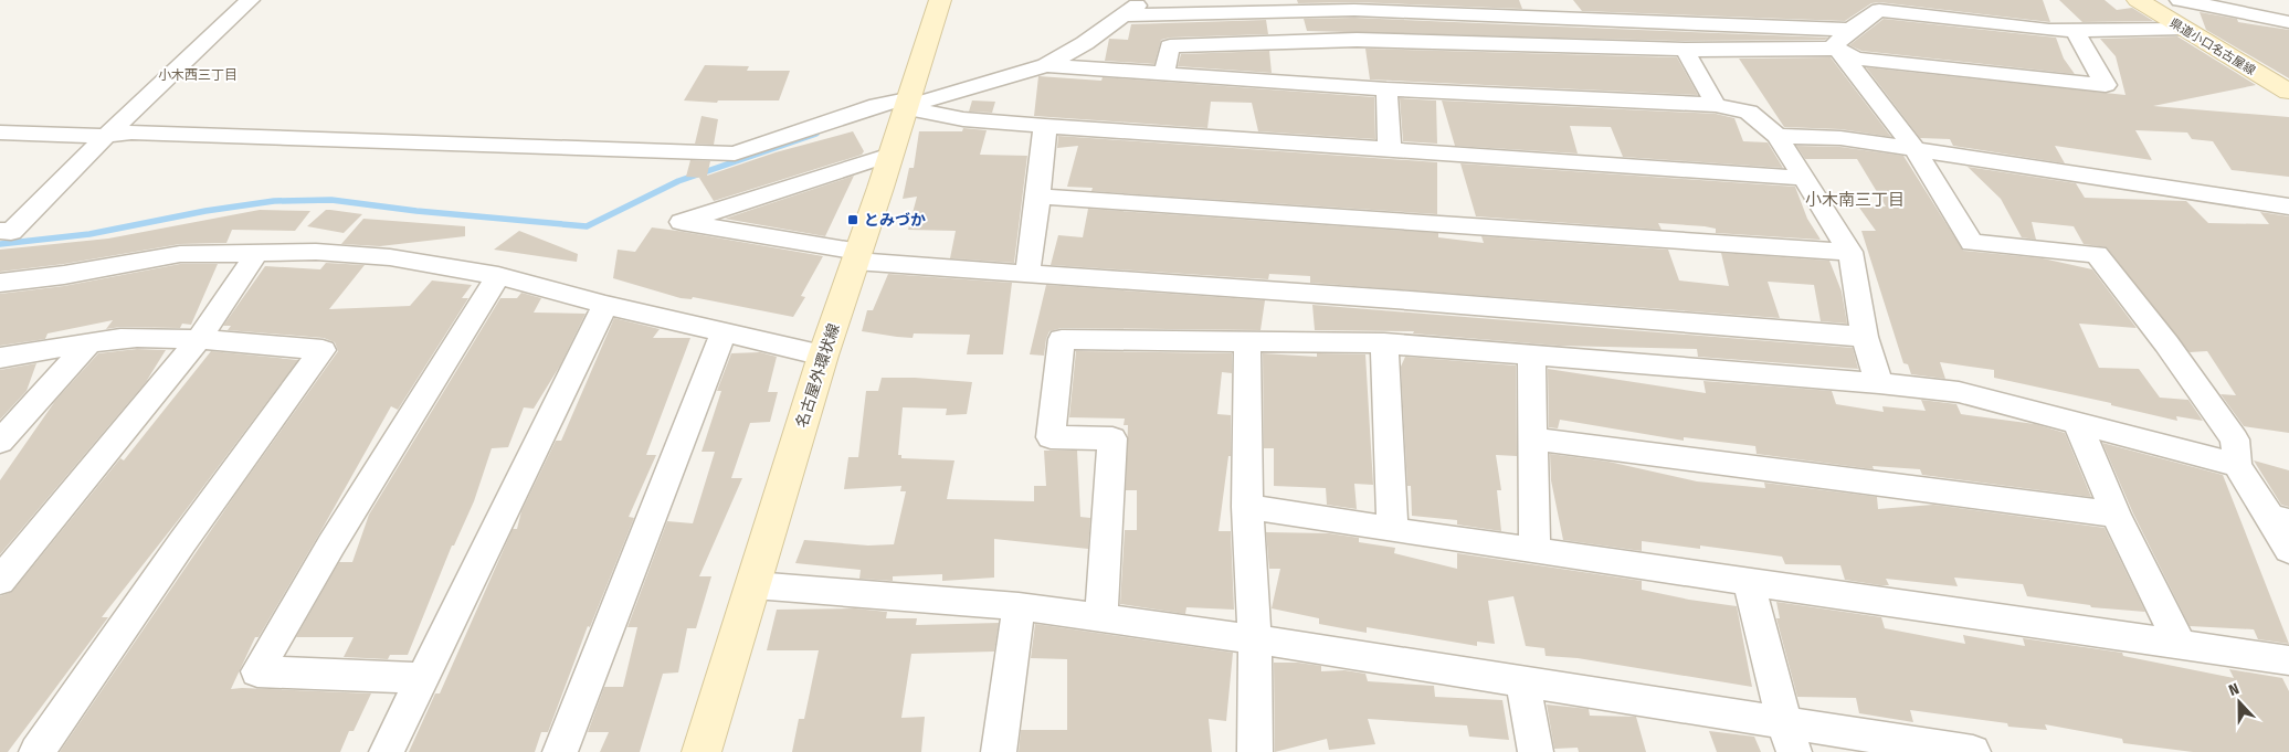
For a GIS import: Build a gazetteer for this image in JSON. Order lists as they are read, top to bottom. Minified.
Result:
{"streets":{"main road":["県道小口名古屋線","名古屋外環状線"]},"districts":["小木西三丁目","小木南三丁目"],"places":{"transit":["とみづか"]},"north":"top"}
